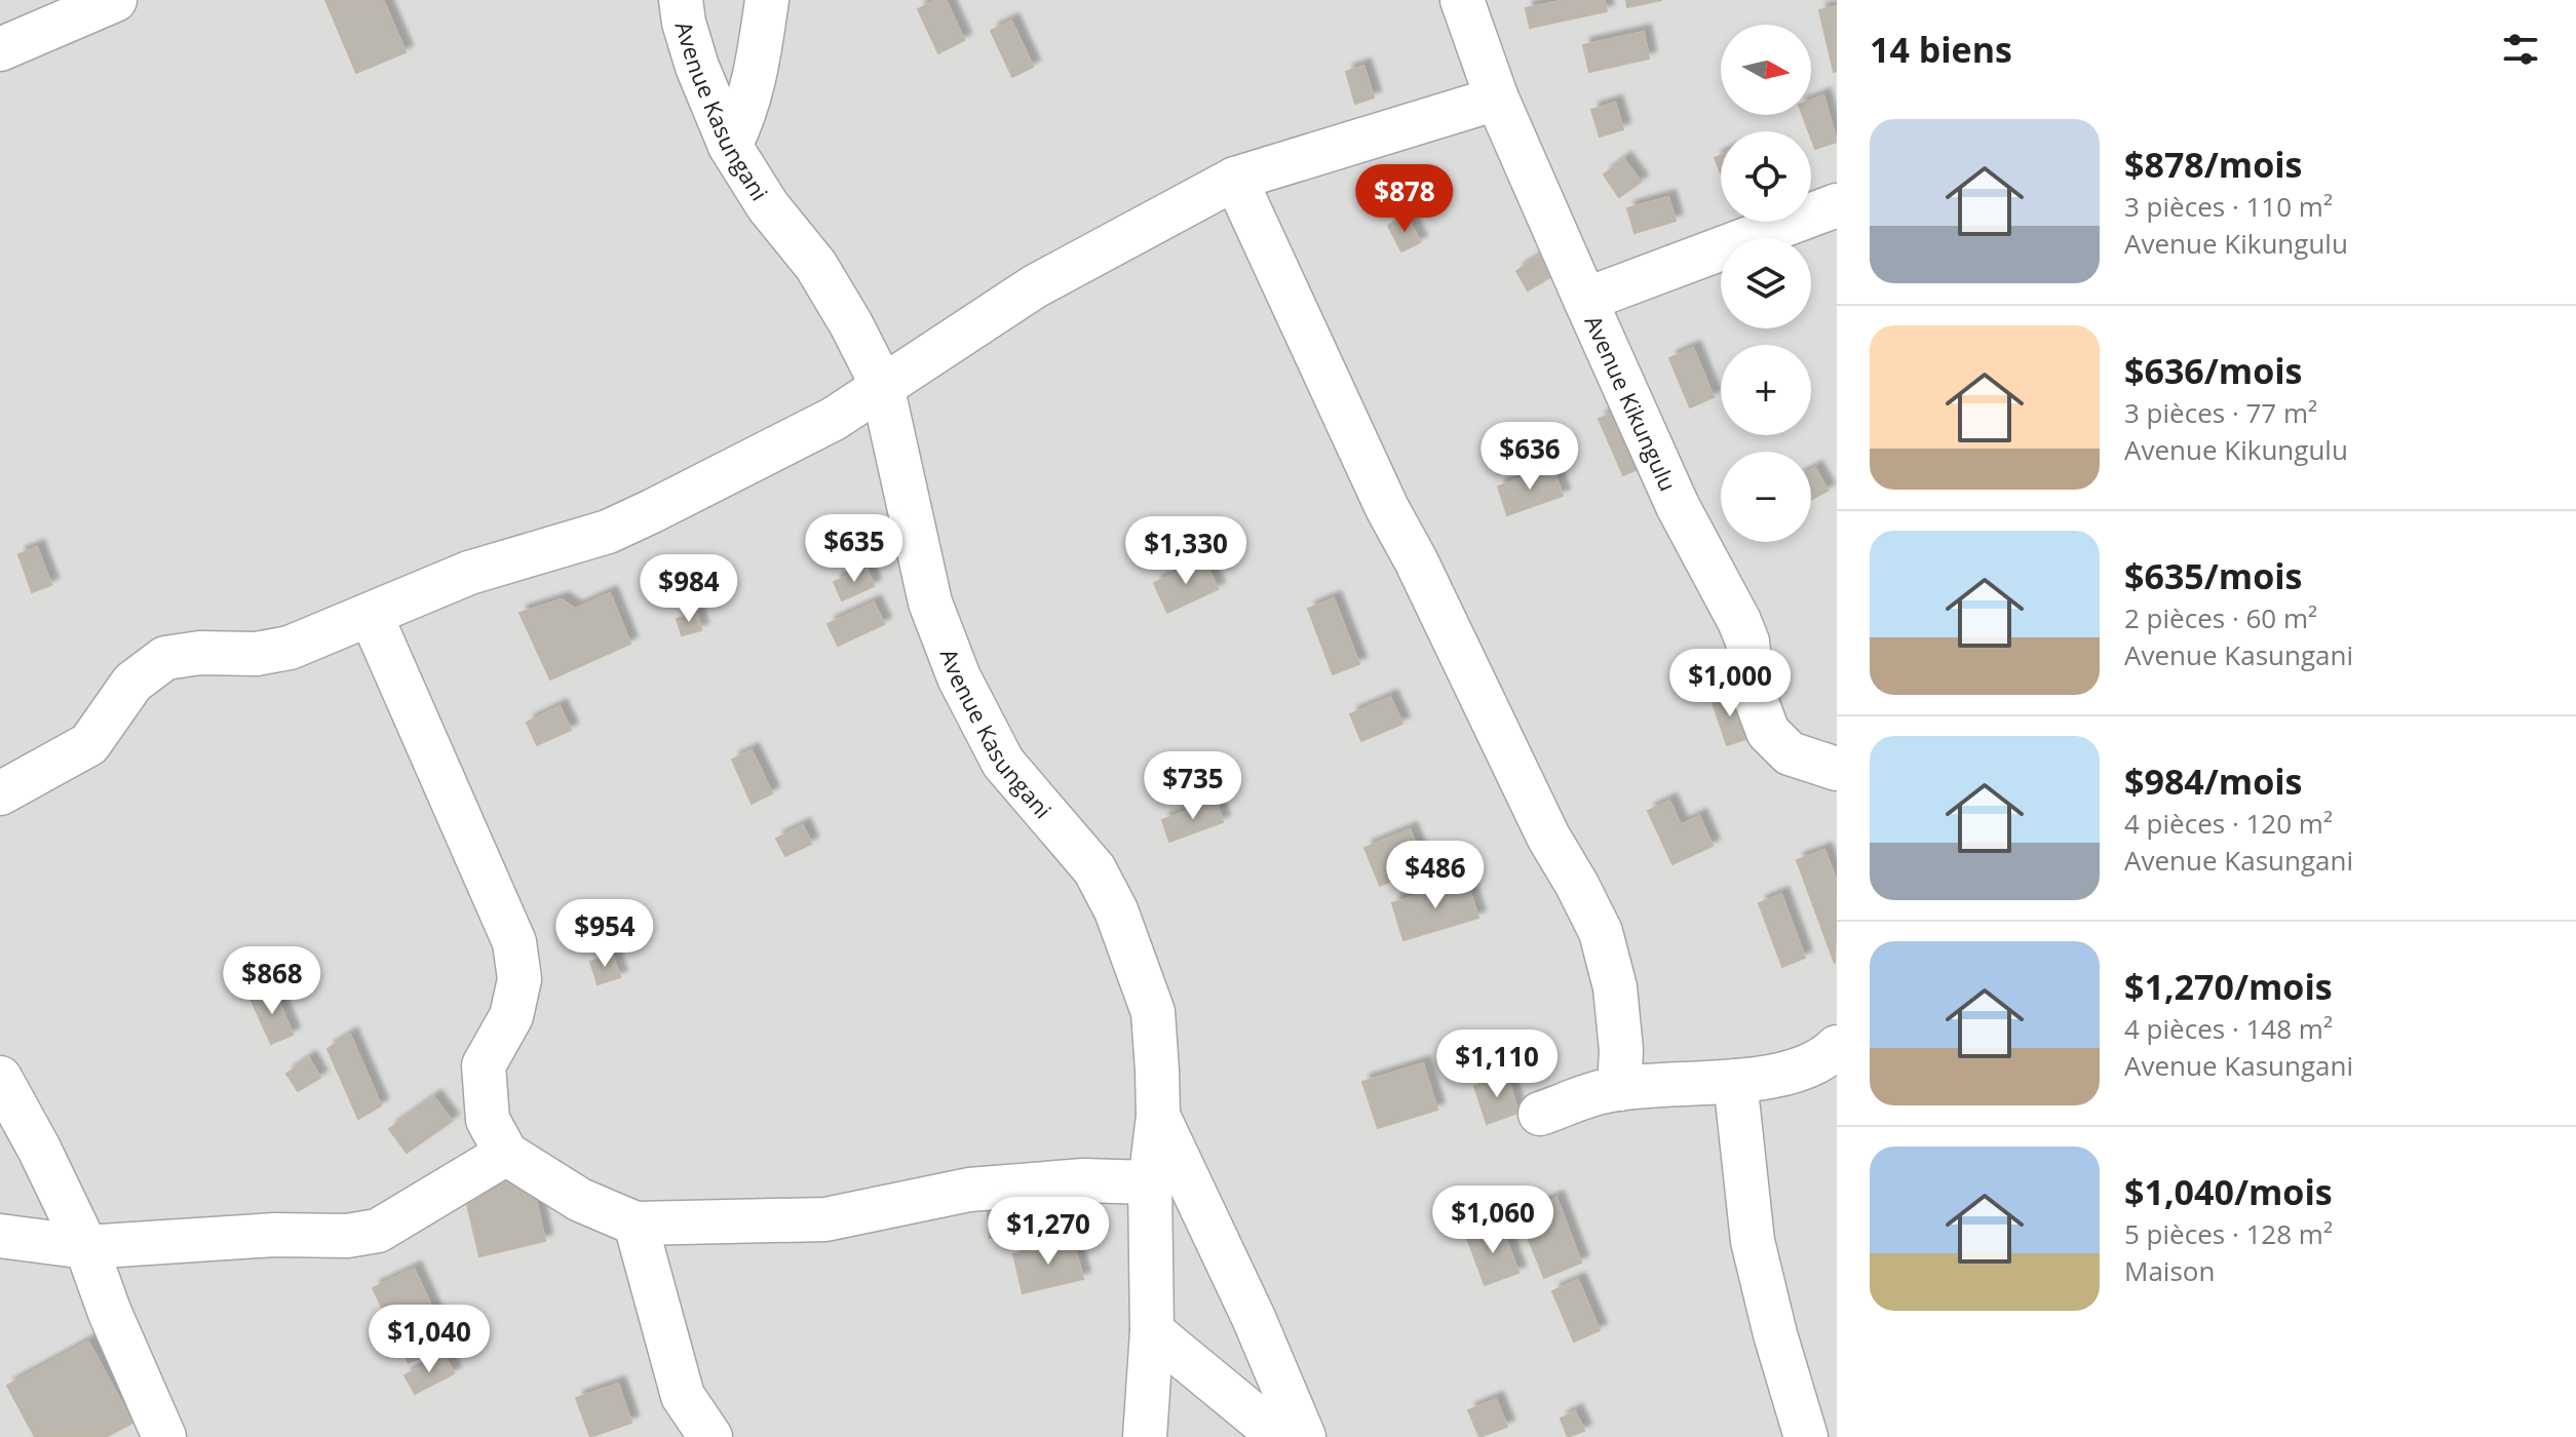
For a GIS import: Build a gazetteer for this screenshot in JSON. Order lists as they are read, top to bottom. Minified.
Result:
{"streets":{"street":["Avenue Kasungani","Avenue Kikungulu"]},"north":"right","page":{"heading":"14 biens","map_buttons":["+","−"],"list":[{"name":"$878/mois","note":"3 pièces · 110 m² · Avenue Kikungulu"},{"name":"$636/mois","note":"3 pièces · 77 m² · Avenue Kikungulu"},{"name":"$635/mois","note":"2 pièces · 60 m² · Avenue Kasungani"},{"name":"$984/mois","note":"4 pièces · 120 m² · Avenue Kasungani"},{"name":"$1,270/mois","note":"4 pièces · 148 m² · Avenue Kasungani"},{"name":"$1,040/mois","note":"5 pièces · 128 m² · Maison"}],"price":["$878","$636","$635","$1,330","$984","$1,000","$735","$486","$954","$868","$1,110","$1,060","$1,270","$1,040"]}}
